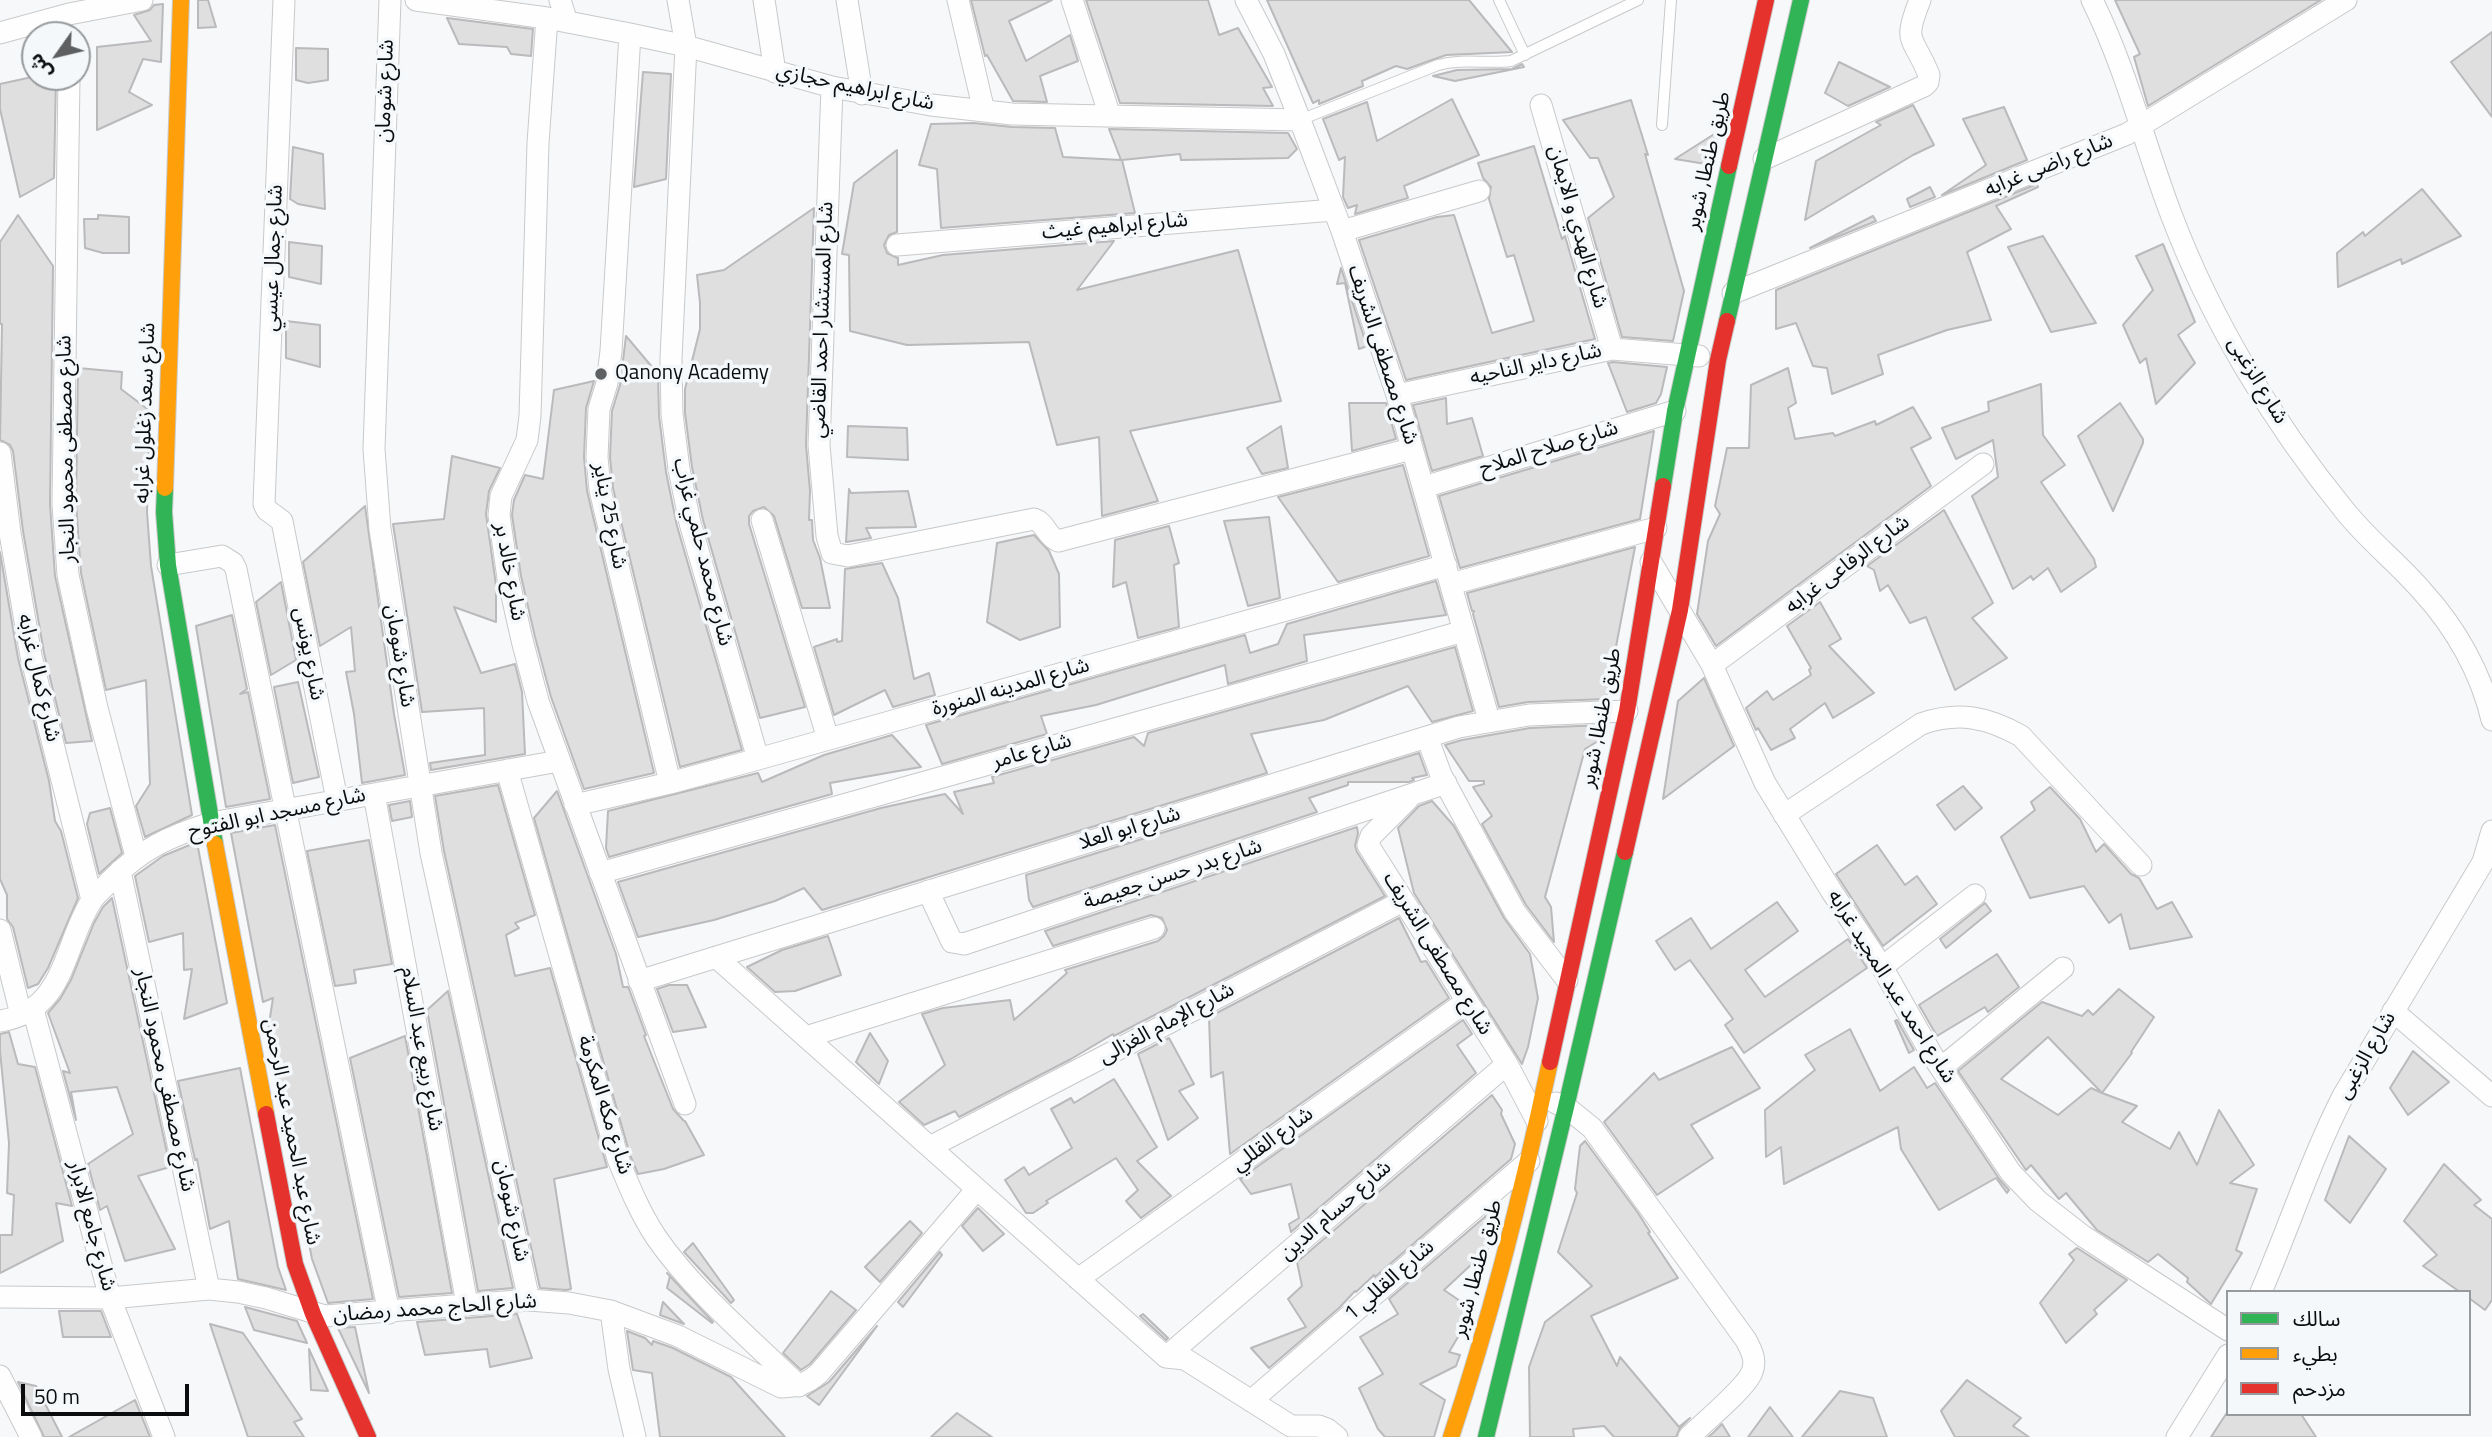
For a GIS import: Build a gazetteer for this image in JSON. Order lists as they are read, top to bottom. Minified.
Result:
{"streets":{"street":["شارع ابراهيم حجازي","شارع شومان","طريق طنطا, شوبر","شارع راضى غرابه","شارع ابراهيم غيث","شارع الهدي و الايمان","شارع جمال عيسي","شارع المستشار احمد القاضي","شارع مصطفى الشريف","شارع داير الناحيه","شارع الزغبى","شارع سعد زغلول غرابه","شارع مصطفى محمود النجار","شارع صلاح الملاح","شارع 25 يناير","شارع محمد حلمي غراب","شارع الرفاعى غرابه","شارع خالد بر","شارع يونس","شارع كمال غرابه","شارع المدينه المنورة","شارع عامر","شارع مسجد ابو الفتوح","شارع ابو العلا","شارع بدر حسن جعيصة","شارع احمد عبد المجيد غرابه","شارع الإمام الغزالى","شارع ربيع عبد السلام","شارع مكه المكرمة","شارع عبد الحميد عبد الرحمن","شارع القللي","شارع حسام الدين","شارع جامع الابرار","شارع القللي 1","شارع الحاج محمد رمضان"]},"crossings":[["شارع ابراهيم حجازي","شارع المستشار احمد القاضي"],["شارع ابراهيم حجازي","شارع مصطفى الشريف"],["شارع ابراهيم حجازي","شارع 25 يناير"],["شارع ابراهيم حجازي","شارع محمد حلمي غراب"],["شارع ابراهيم حجازي","شارع خالد بر"],["شارع شومان","شارع مسجد ابو الفتوح"],["شارع شومان","شارع الحاج محمد رمضان"],["طريق طنطا, شوبر","شارع مصطفى الشريف"],["طريق طنطا, شوبر","شارع داير الناحيه"],["طريق طنطا, شوبر","شارع صلاح الملاح"],["طريق طنطا, شوبر","شارع المدينه المنورة"],["طريق طنطا, شوبر","شارع ابو العلا"],["طريق طنطا, شوبر","شارع احمد عبد المجيد غرابه"],["طريق طنطا, شوبر","شارع القللي 1"],["شارع راضى غرابه","شارع الزغبى"],["شارع ابراهيم غيث","شارع مصطفى الشريف"],["شارع الهدي و الايمان","شارع داير الناحيه"],["شارع جمال عيسي","شارع يونس"],["شارع المستشار احمد القاضي","شارع مصطفى الشريف"],["شارع مصطفى الشريف","شارع داير الناحيه"],["شارع مصطفى الشريف","شارع صلاح الملاح"],["شارع مصطفى الشريف","شارع المدينه المنورة"],["شارع مصطفى الشريف","شارع عامر"],["شارع مصطفى الشريف","شارع ابو العلا"],["شارع مصطفى الشريف","شارع بدر حسن جعيصة"],["شارع مصطفى الشريف","شارع الإمام الغزالى"],["شارع مصطفى الشريف","شارع القللي"],["شارع مصطفى الشريف","شارع حسام الدين"],["شارع سعد زغلول غرابه","شارع مسجد ابو الفتوح"],["شارع سعد زغلول غرابه","شارع عبد الحميد عبد الرحمن"],["شارع مصطفى محمود النجار","شارع مسجد ابو الفتوح"],["شارع مصطفى محمود النجار","شارع الحاج محمد رمضان"],["شارع 25 يناير","شارع المدينه المنورة"],["شارع محمد حلمي غراب","شارع المدينه المنورة"],["شارع الرفاعى غرابه","شارع احمد عبد المجيد غرابه"],["شارع خالد بر","شارع المدينه المنورة"],["شارع خالد بر","شارع عامر"],["شارع خالد بر","شارع مسجد ابو الفتوح"],["شارع خالد بر","شارع ابو العلا"],["شارع يونس","شارع مسجد ابو الفتوح"],["شارع كمال غرابه","شارع مسجد ابو الفتوح"],["شارع مسجد ابو الفتوح","شارع ربيع عبد السلام"],["شارع مسجد ابو الفتوح","شارع مكه المكرمة"],["شارع مسجد ابو الفتوح","شارع عبد الحميد عبد الرحمن"],["شارع مسجد ابو الفتوح","شارع جامع الابرار"],["شارع ابو العلا","شارع بدر حسن جعيصة"],["شارع ربيع عبد السلام","شارع الحاج محمد رمضان"],["شارع مكه المكرمة","شارع الحاج محمد رمضان"],["شارع عبد الحميد عبد الرحمن","شارع الحاج محمد رمضان"],["شارع جامع الابرار","شارع الحاج محمد رمضان"]],"places":["Qanony Academy"],"legend":["سالك","بطيء","مزدحم"],"scale_bar":"50 m","north":"bottom left"}
